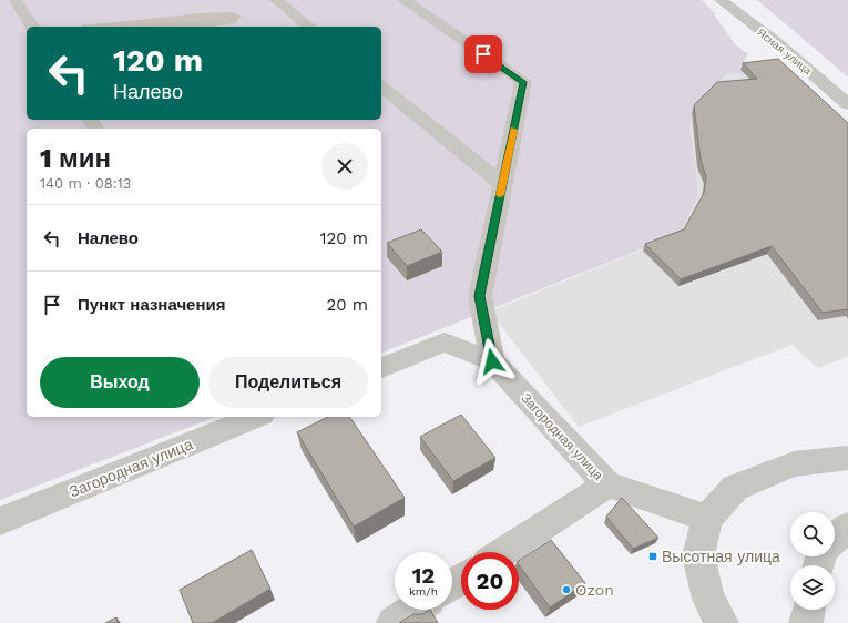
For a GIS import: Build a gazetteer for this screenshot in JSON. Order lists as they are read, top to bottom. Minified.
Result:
{"streets":{"street":["Ясная улица","Загородная улица"]},"places":{"transit":["Высотная улица"],"other":["Ozon"]},"page":{"turn":["120 m","Налево"],"heading":["1 мин","140 m · 08:13"],"list":[{"name":"Налево","value":"120 m"},{"name":"Пункт назначения","value":"20 m"}],"buttons":["Выход","Поделиться"],"speed":"12 km/h","limit":"20"}}
